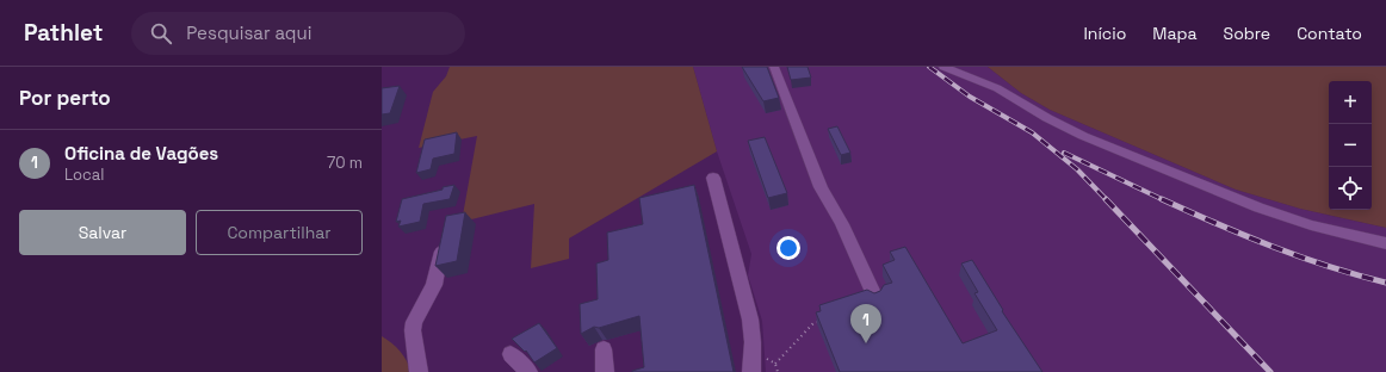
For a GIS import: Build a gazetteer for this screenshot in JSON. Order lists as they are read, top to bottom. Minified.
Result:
{"page":{"header":"Pathlet","search":"Pesquisar aqui","nav":["Início","Mapa","Sobre","Contato"],"heading":"Por perto","map_buttons":["+","−"],"list":[{"mark":"1","name":"Oficina de Vagões","note":"Local","value":"70 m"}],"buttons":["Salvar","Compartilhar"],"pins":"1"}}
